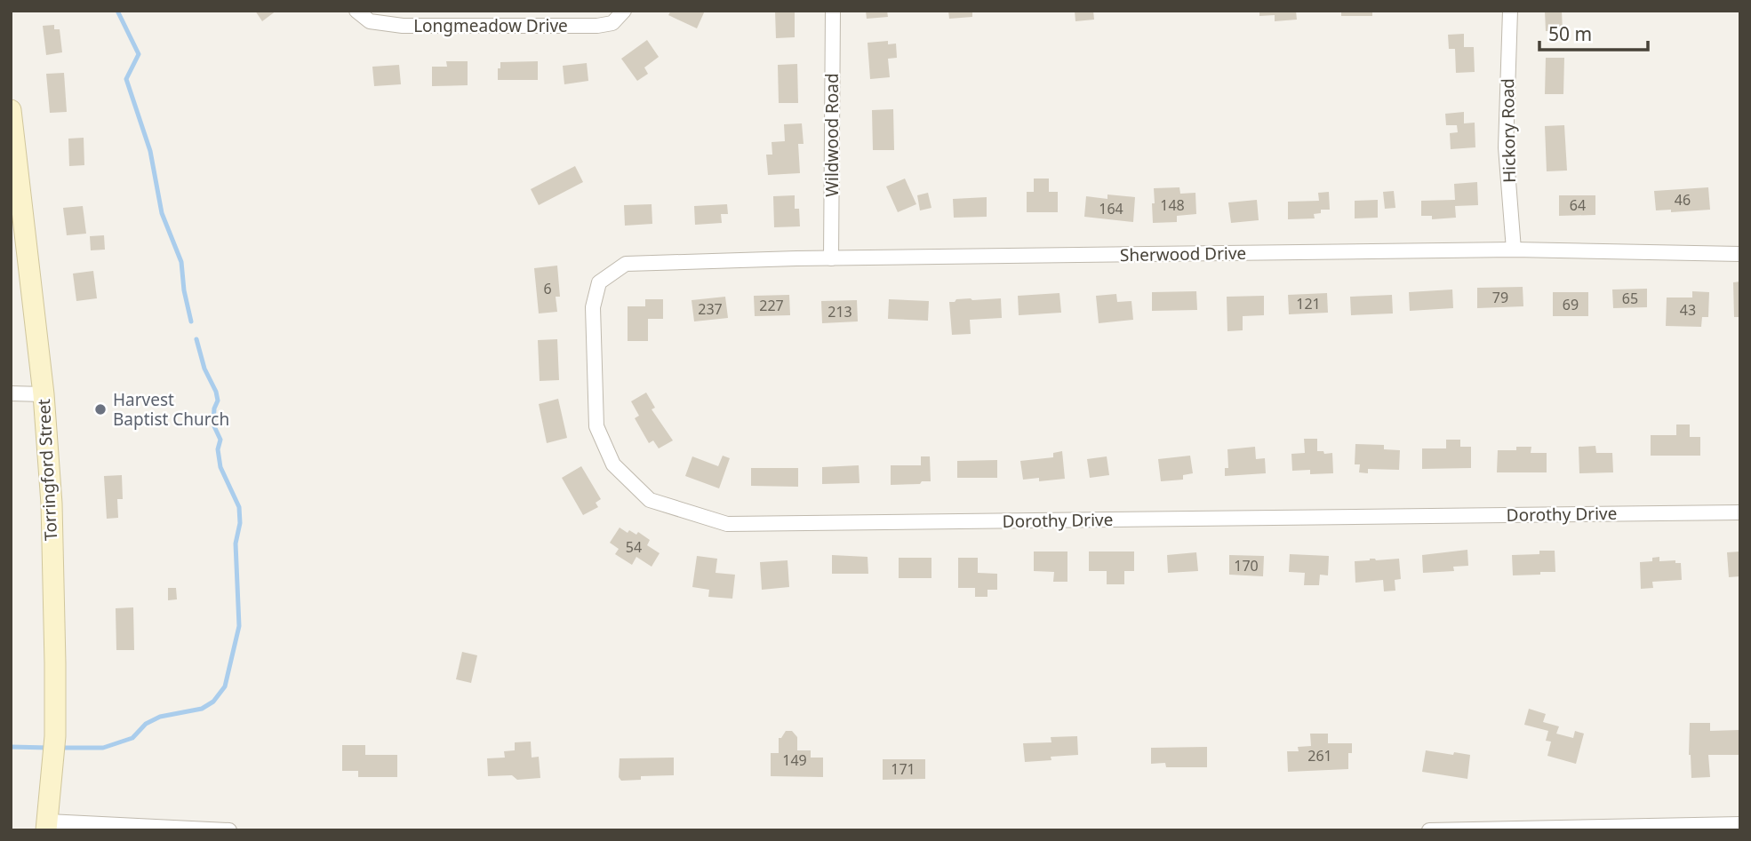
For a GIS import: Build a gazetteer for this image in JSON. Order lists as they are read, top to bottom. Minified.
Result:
{"streets":{"main road":["Torringford Street"],"street":["Longmeadow Drive","Hickory Road","Wildwood Road","Sherwood Drive","Dorothy Drive"]},"crossings":[["Hickory Road","Sherwood Drive"],["Wildwood Road","Sherwood Drive"],["Sherwood Drive","Dorothy Drive"]],"places":["Harvest Baptist Church"],"house_numbers":["46","148","64","164","6","79","65","121","69","227","237","43","213","54","170","261","149","171"],"scale_bar":"50 m"}
